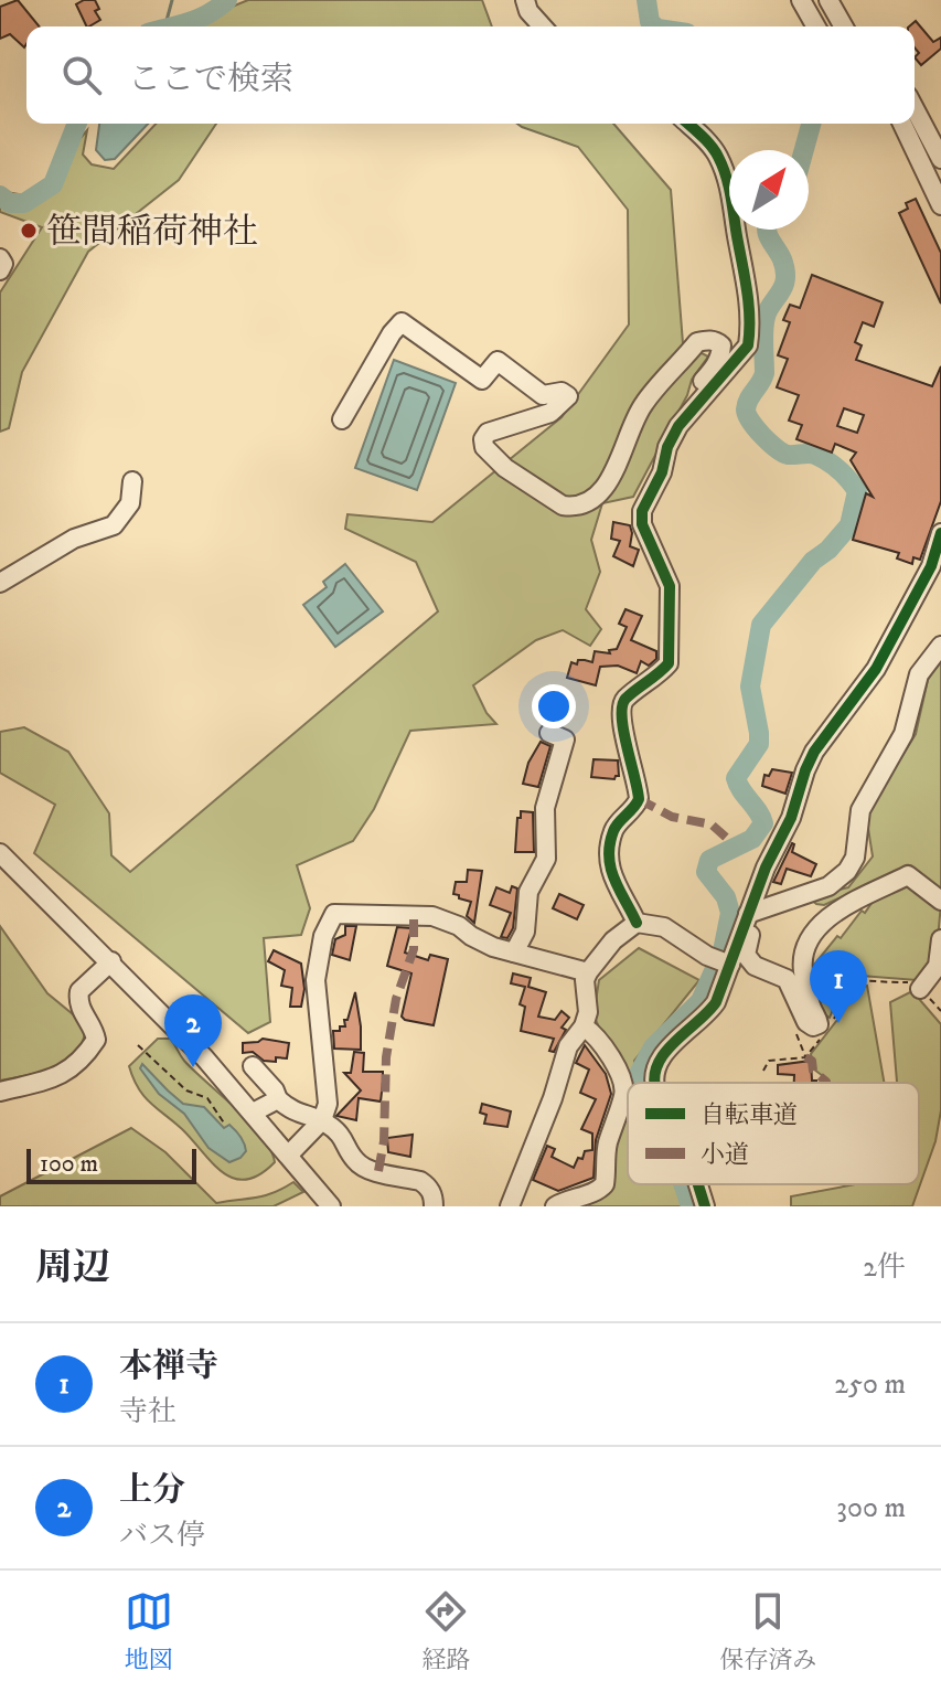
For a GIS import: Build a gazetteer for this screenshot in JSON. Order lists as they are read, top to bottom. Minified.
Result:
{"places":["笹間稲荷神社"],"legend":["自転車道","小道"],"scale_bar":"100 m","north":"top right","page":{"search":"ここで検索","pins":["1","2"],"scale":"100 m","heading":["周辺","2件"],"list":[{"mark":"1","name":"本禅寺","note":"寺社","value":"250 m"},{"mark":"2","name":"上分","note":"バス停","value":"300 m"}],"nav":["地図","経路","保存済み"]}}
